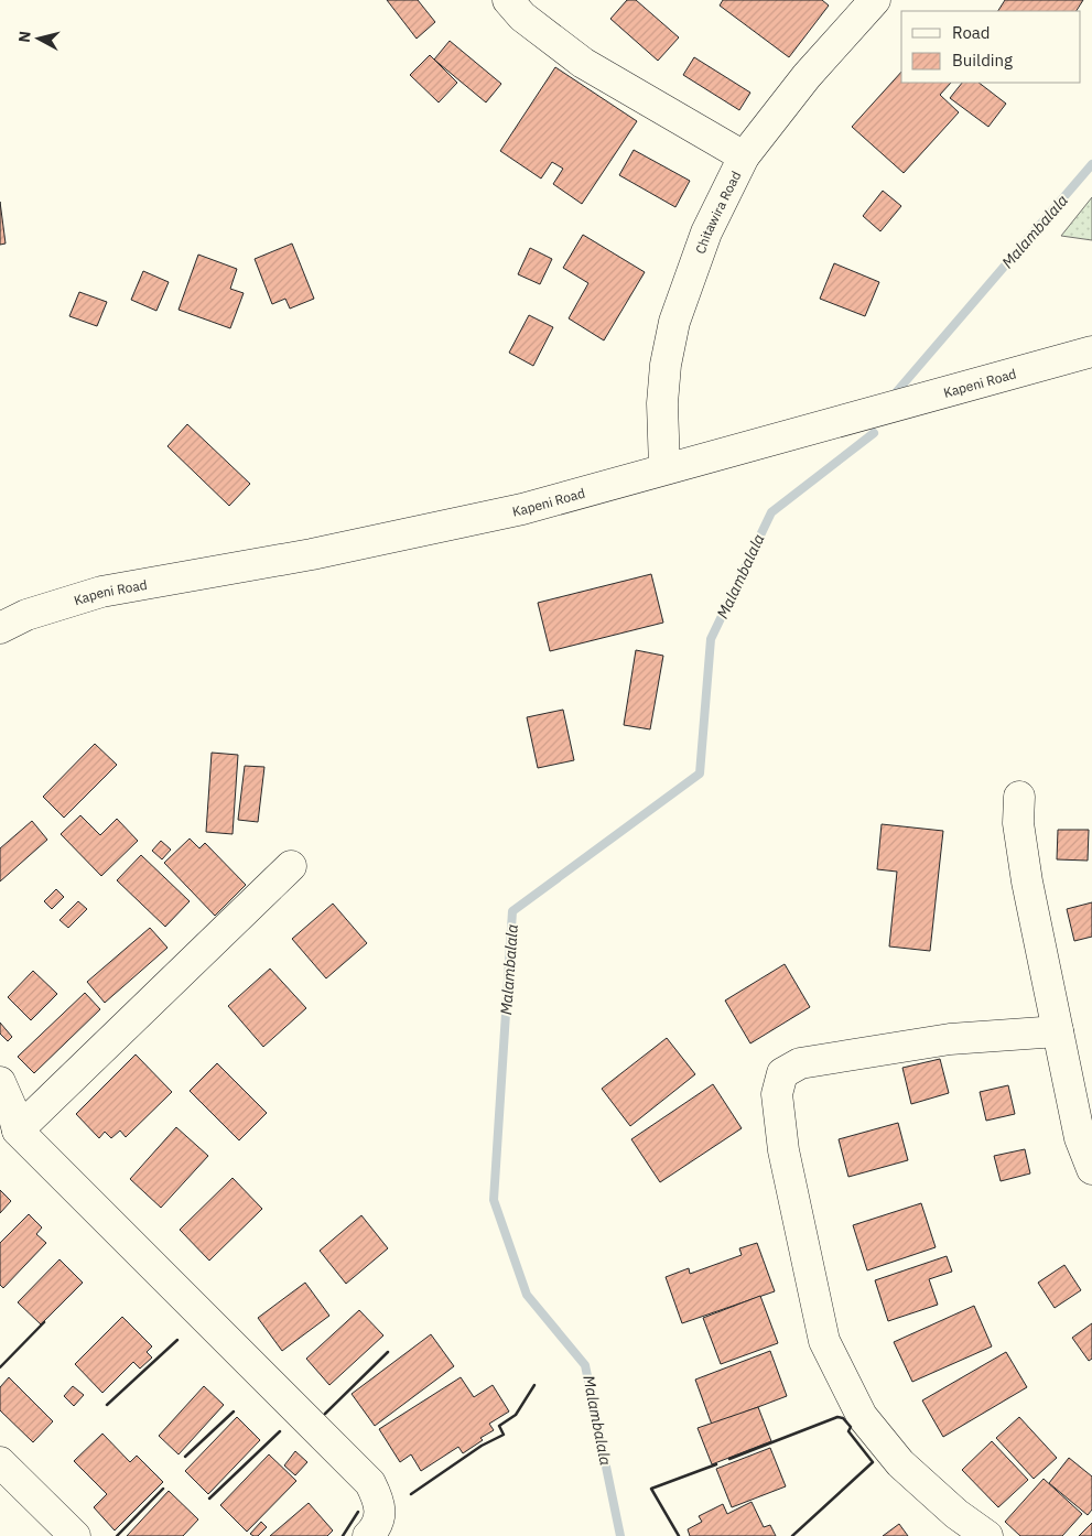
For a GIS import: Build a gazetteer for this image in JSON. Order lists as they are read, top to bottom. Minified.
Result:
{"streets":{"street":["Chitawira Road","Kapeni Road"]},"crossings":[["Chitawira Road","Kapeni Road"]],"water":["Malambalala"],"legend":["Road","Building"],"north":"left"}
